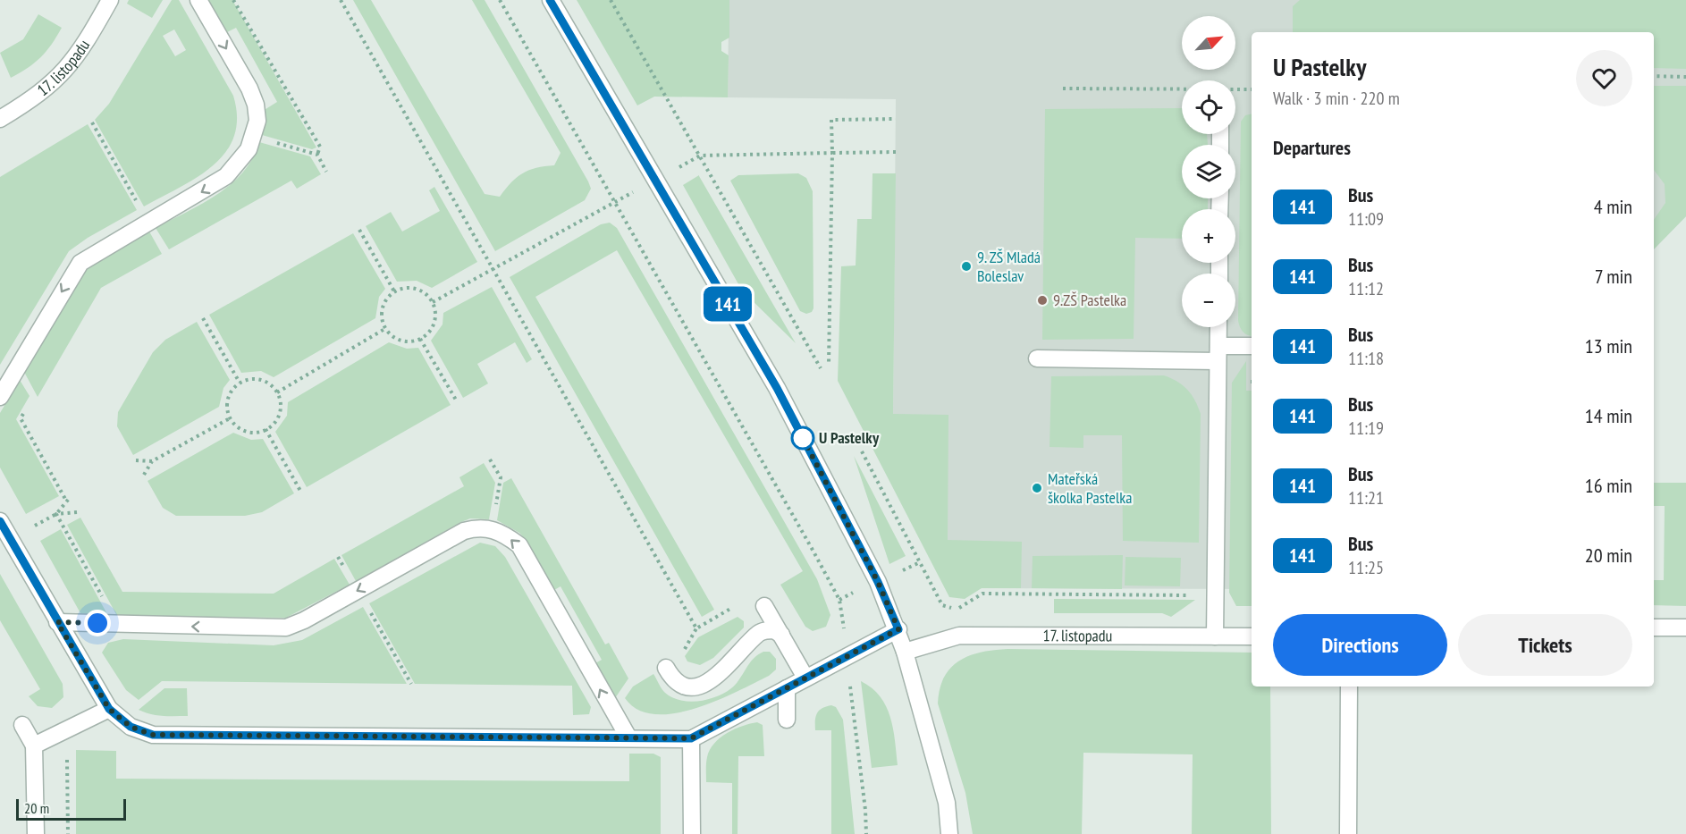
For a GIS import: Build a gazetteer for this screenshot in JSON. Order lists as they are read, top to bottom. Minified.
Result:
{"streets":{"street":["17. listopadu"]},"places":["9. ZŠ Mladá Boleslav","9.ZŠ Pastelka","U Pastelky","Mateřská školka Pastelka"],"lines":["bus line 141"],"scale_bar":"20 m","north":"top right","page":{"on_map":"141","map_buttons":["+","−"],"heading":[["U Pastelky","Walk · 3 min · 220 m"],"Departures"],"list":[{"mark":"141","name":"Bus","note":"11:09","value":"4 min"},{"mark":"141","name":"Bus","note":"11:12","value":"7 min"},{"mark":"141","name":"Bus","note":"11:18","value":"13 min"},{"mark":"141","name":"Bus","note":"11:19","value":"14 min"},{"mark":"141","name":"Bus","note":"11:21","value":"16 min"},{"mark":"141","name":"Bus","note":"11:25","value":"20 min"}],"buttons":["Directions","Tickets"],"scale":"20 m"}}
